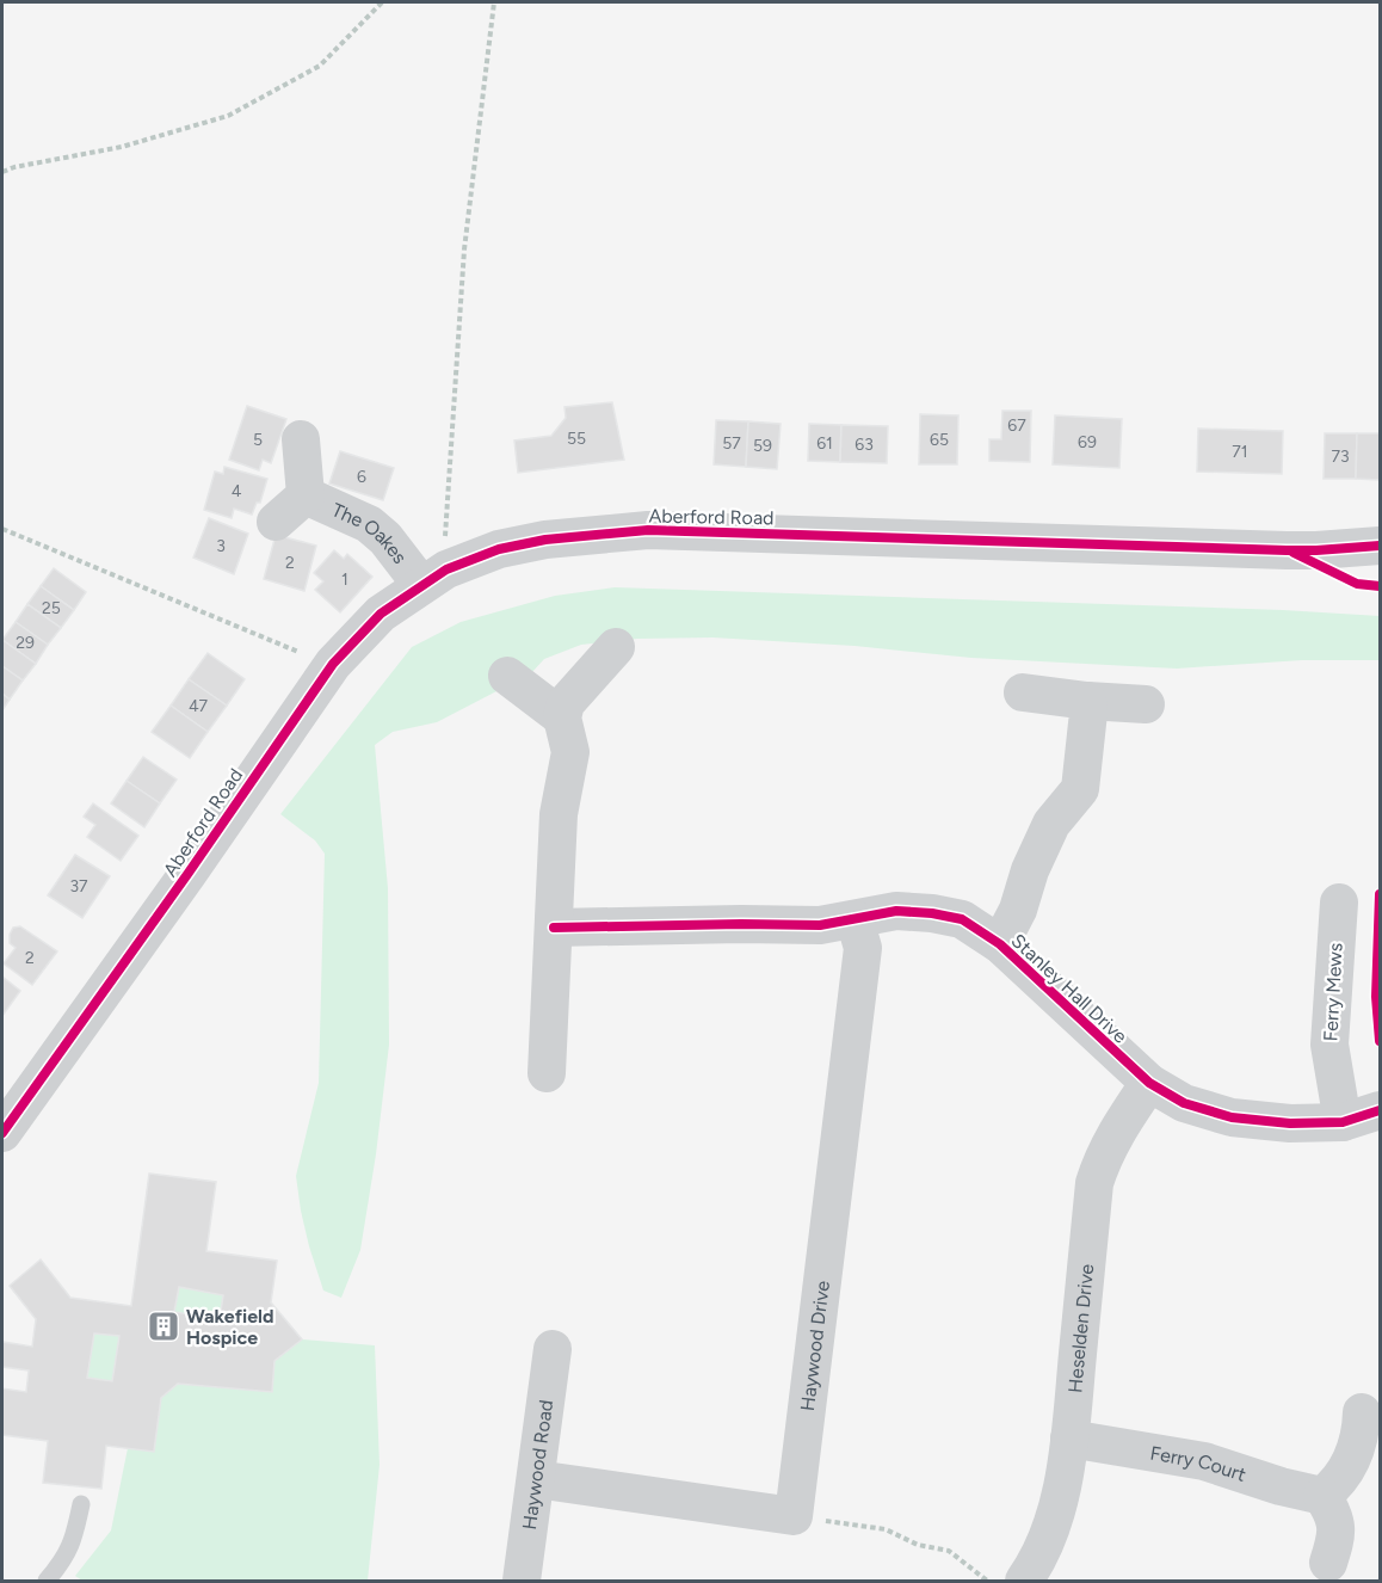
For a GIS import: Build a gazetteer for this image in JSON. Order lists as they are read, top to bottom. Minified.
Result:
{"streets":{"street":["Aberford Road","The Oakes","Stanley Hall Drive","Ferry Mews","Heselden Drive","Haywood Drive","Haywood Road","Ferry Court"]},"crossings":[["Aberford Road","The Oakes"],["Stanley Hall Drive","Ferry Mews"],["Stanley Hall Drive","Heselden Drive"],["Stanley Hall Drive","Haywood Drive"],["Heselden Drive","Ferry Court"]],"places":{"building":["Wakefield Hospice"]},"house_numbers":["67","55","5","65","69","57","61","63","59","71","73","6","4","3","2","1","25","29","47","37","2"]}
